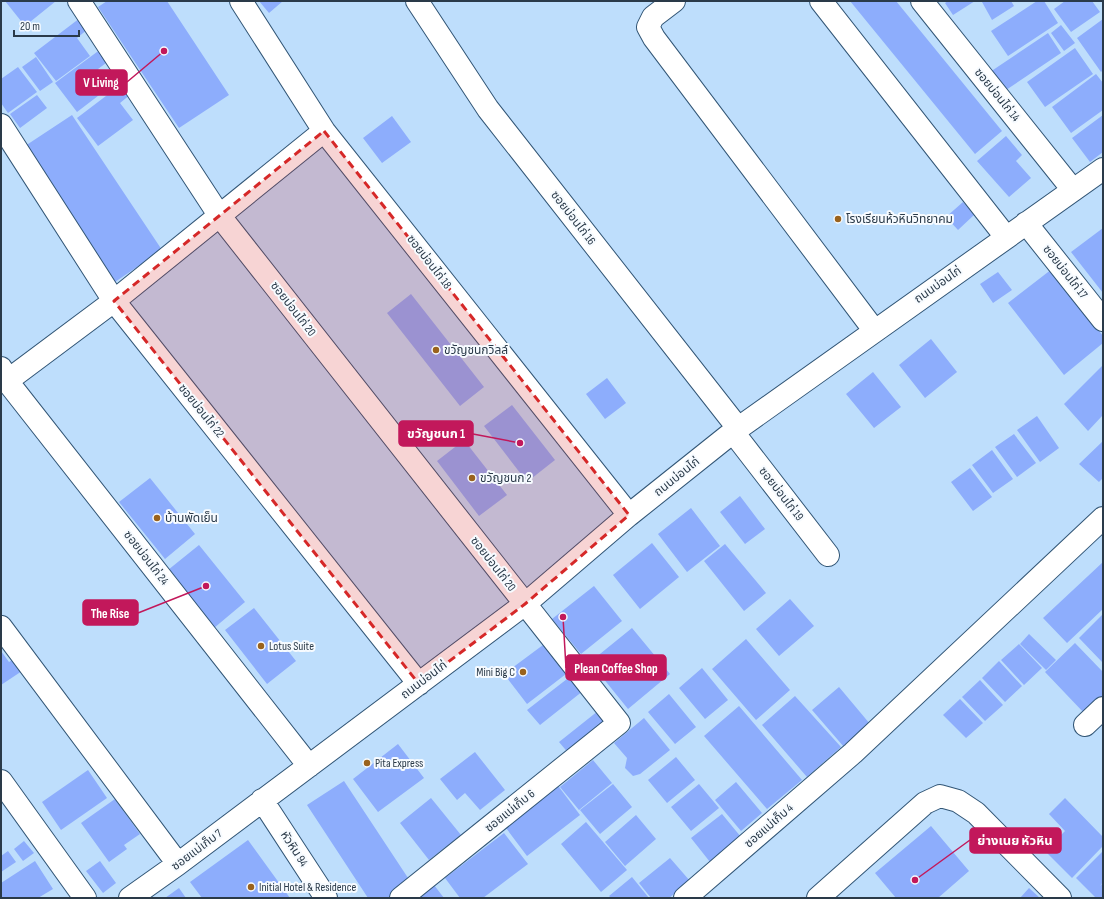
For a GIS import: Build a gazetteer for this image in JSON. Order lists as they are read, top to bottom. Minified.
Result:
{"streets":{"street":["ซอยบ่อนไก่ 14","ซอยบ่อนไก่ 16","ซอยบ่อนไก่ 18","ซอยบ่อนไก่ 17","ถนนบ่อนไก่","ซอยบ่อนไก่ 20","ซอยบ่อนไก่ 22","ซอยบ่อนไก่ 19","ซอยบ่อนไก่ 24","ซอยแม่เก็บ 6","ซอยแม่เก็บ 4","หัวหิน 94","ซอยแม่เก็บ 7"]},"crossings":[["ซอยบ่อนไก่ 14","ถนนบ่อนไก่"],["ซอยบ่อนไก่ 16","ถนนบ่อนไก่"],["ซอยบ่อนไก่ 16","ซอยบ่อนไก่ 19"],["ซอยบ่อนไก่ 18","ถนนบ่อนไก่"],["ซอยบ่อนไก่ 17","ถนนบ่อนไก่"],["ถนนบ่อนไก่","ซอยบ่อนไก่ 20"],["ถนนบ่อนไก่","ซอยบ่อนไก่ 22"],["ถนนบ่อนไก่","ซอยบ่อนไก่ 19"],["ถนนบ่อนไก่","ซอยบ่อนไก่ 24"],["ถนนบ่อนไก่","หัวหิน 94"],["ถนนบ่อนไก่","ซอยแม่เก็บ 7"],["ซอยบ่อนไก่ 20","ซอยแม่เก็บ 6"],["หัวหิน 94","ซอยแม่เก็บ 7"]],"places":["V Living","โรงเรียนห้วหินวิทยาคม","ขวัญชนกวิลล์","ขวัญชนก 1","ขวัญชนก 2","บ้านพัดเย็น","The Rise","Plean Coffee Shop","Lotus Suite","Mini Big C","Pita Express","ย่างเนย หัวหิน","Initial Hotel & Residence"],"scale_bar":"20 m"}
